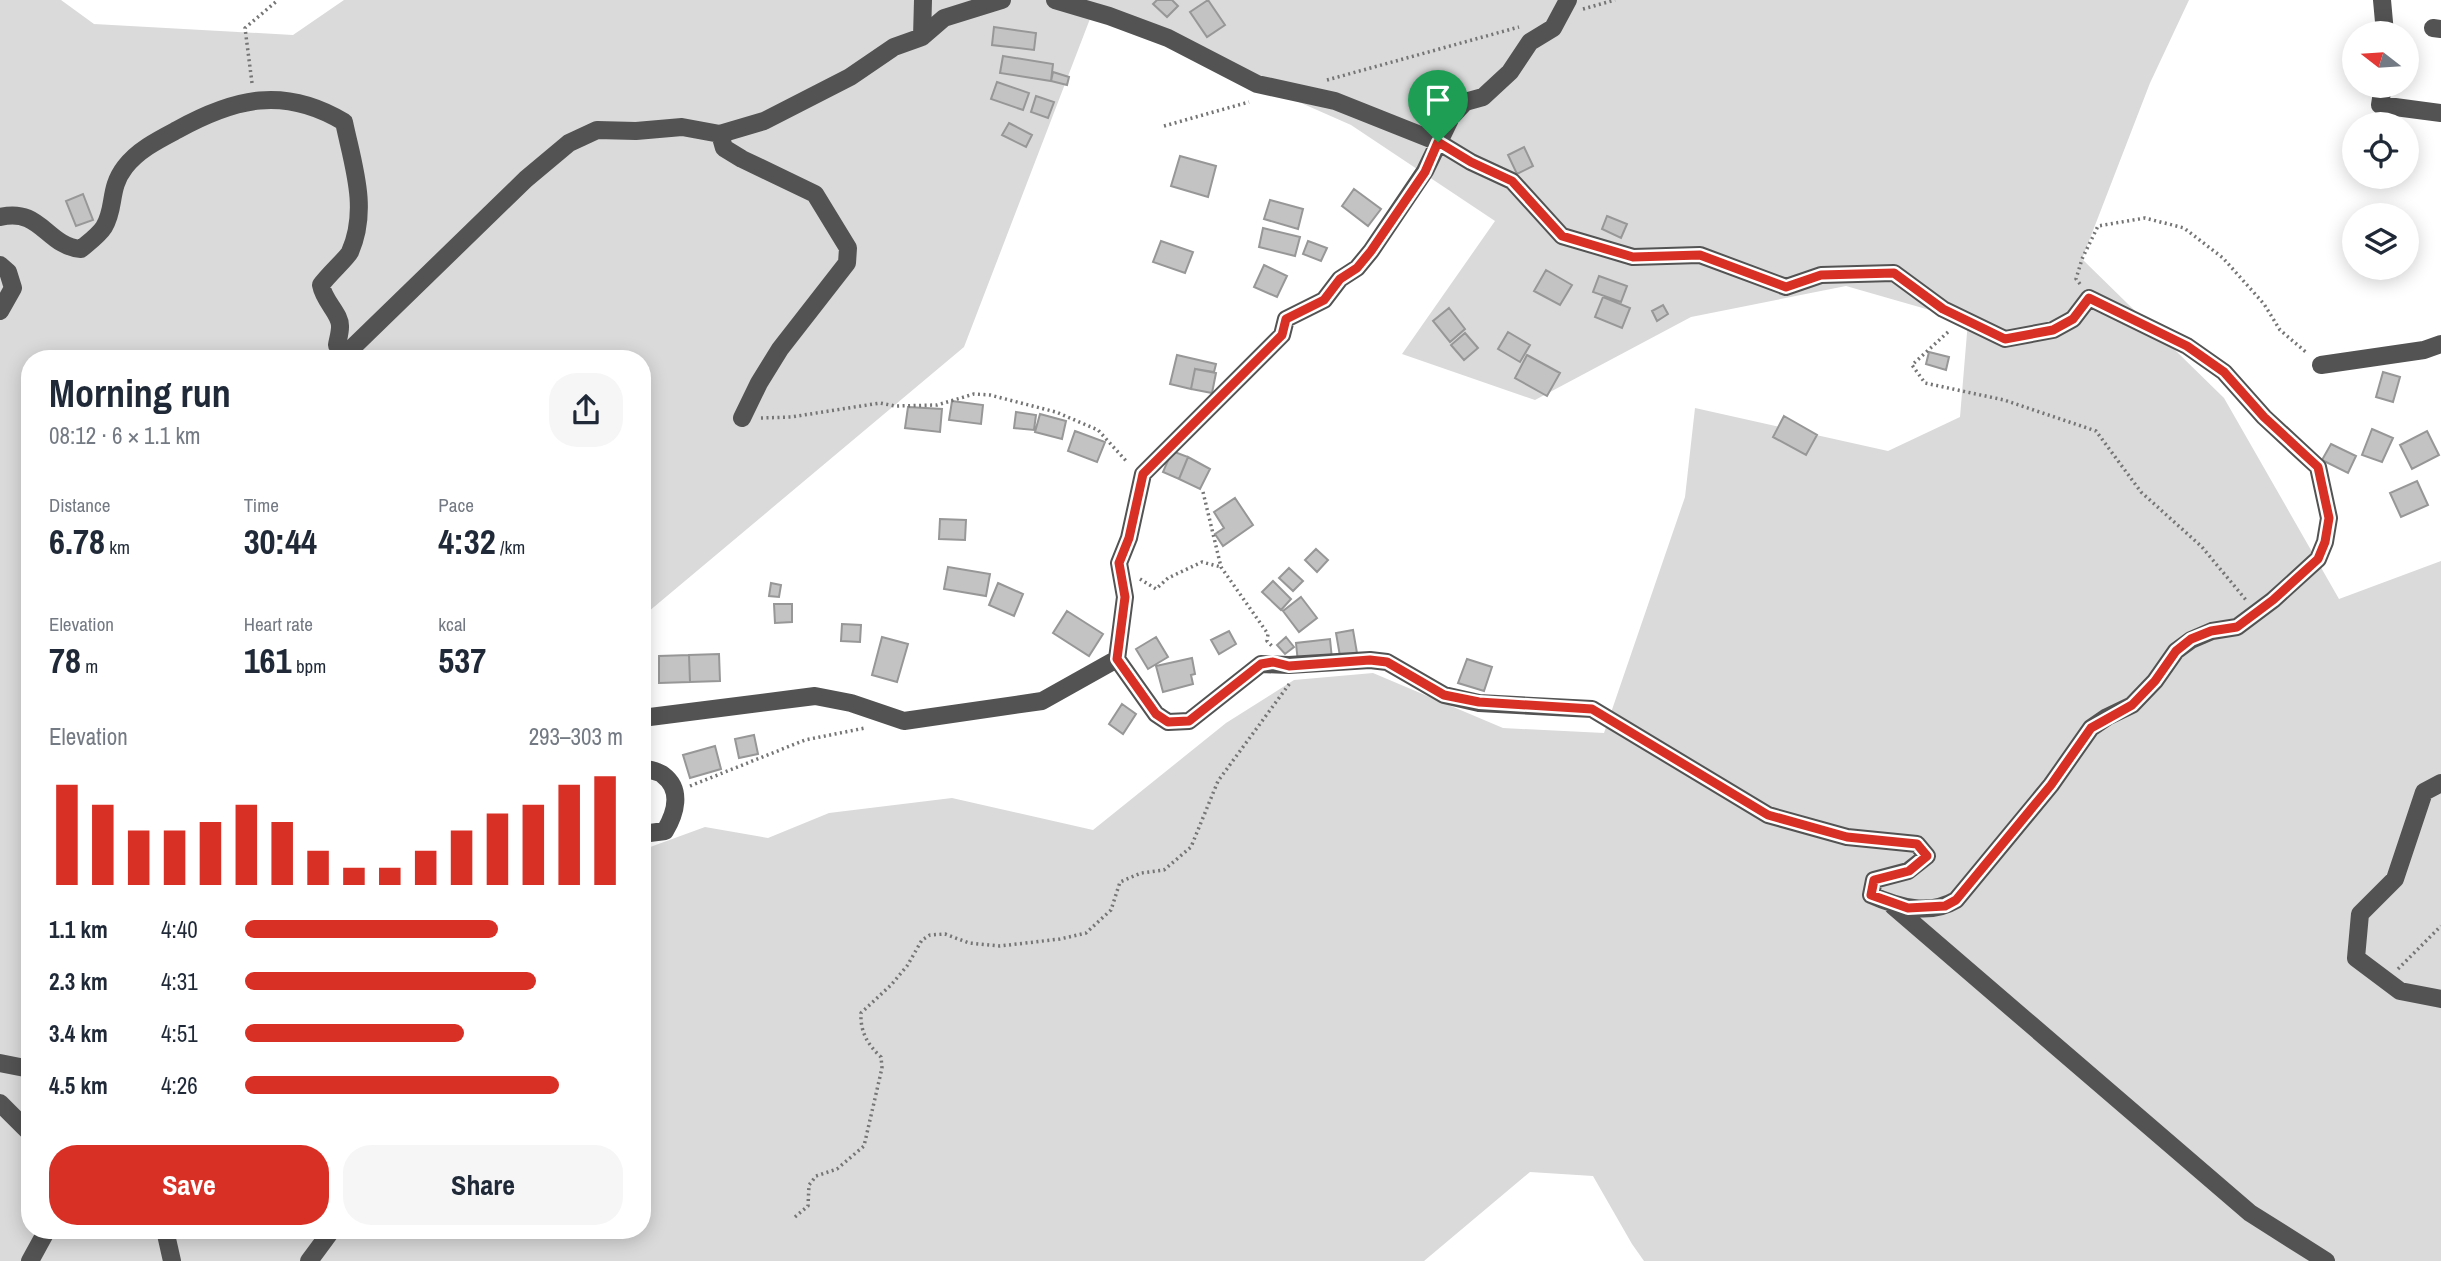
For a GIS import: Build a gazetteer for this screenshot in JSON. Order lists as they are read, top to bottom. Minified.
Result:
{"north":"left","page":{"heading":["Morning run","08:12 · 6 × 1.1 km"],"stats":[["Distance","6.78 km"],["Time","30:44"],["Pace","4:32 /km"],["Elevation","78 m"],["Heart rate","161 bpm"],["kcal","537"]],"chart":["Elevation","293–303 m"],"list":[{"name":"1.1 km","note":"4:40"},{"name":"2.3 km","note":"4:31"},{"name":"3.4 km","note":"4:51"},{"name":"4.5 km","note":"4:26"}],"buttons":["Save","Share"]}}
